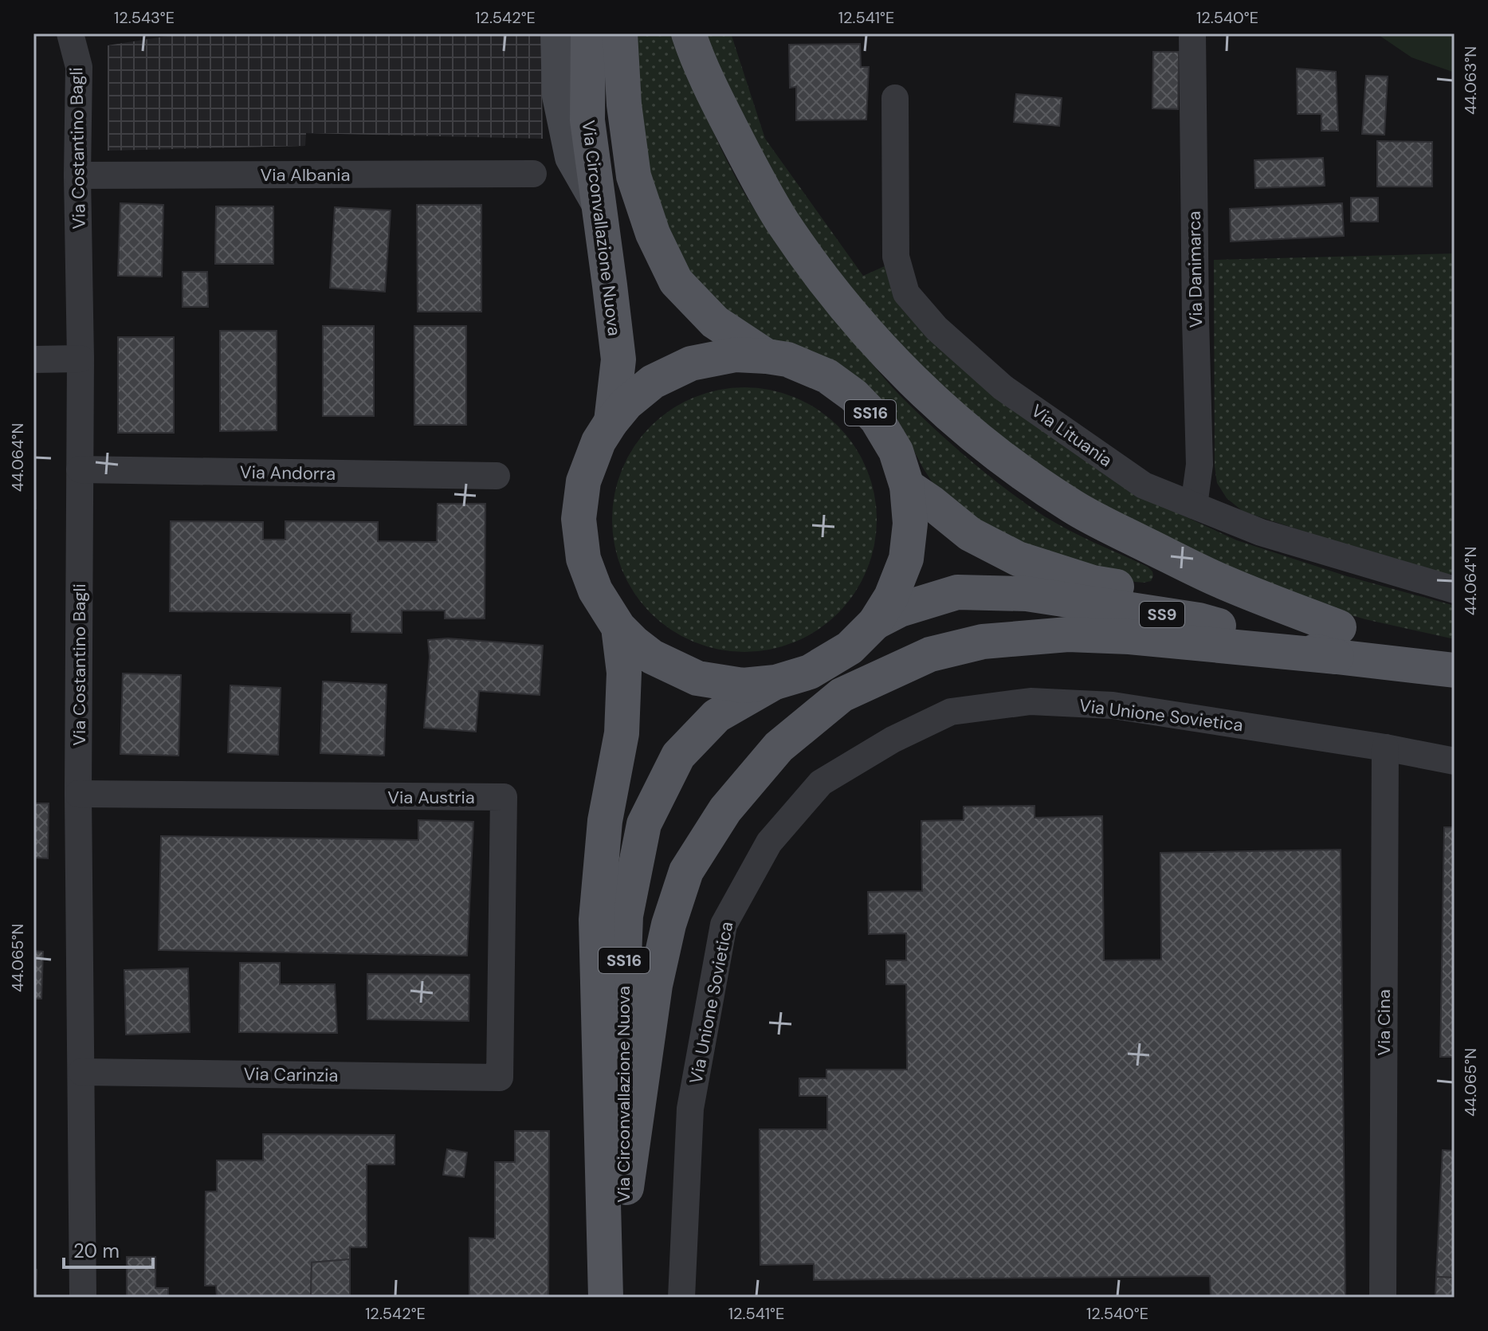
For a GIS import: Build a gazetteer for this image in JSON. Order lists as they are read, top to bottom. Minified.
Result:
{"streets":{"main road":["Via Circonvallazione Nuova","SS16","SS9"],"street":["Via Costantino Bagli","Via Albania","Via Danimarca","Via Lituania","Via Andorra","Via Unione Sovietica","Via Austria","Via Cina","Via Carinzia"]},"crossings":[["Via Costantino Bagli","Via Albania"],["Via Costantino Bagli","Via Andorra"],["Via Costantino Bagli","Via Austria"],["Via Costantino Bagli","Via Carinzia"],["Via Circonvallazione Nuova","SS16"],["Via Danimarca","Via Lituania"],["SS16","SS9"],["Via Unione Sovietica","Via Cina"],["Via Austria","Via Carinzia"]],"scale_bar":"20 m","coordinates":["12.543°E","12.542°E","12.541°E","12.540°E","44.063°N","44.064°N","44.065°N"]}
